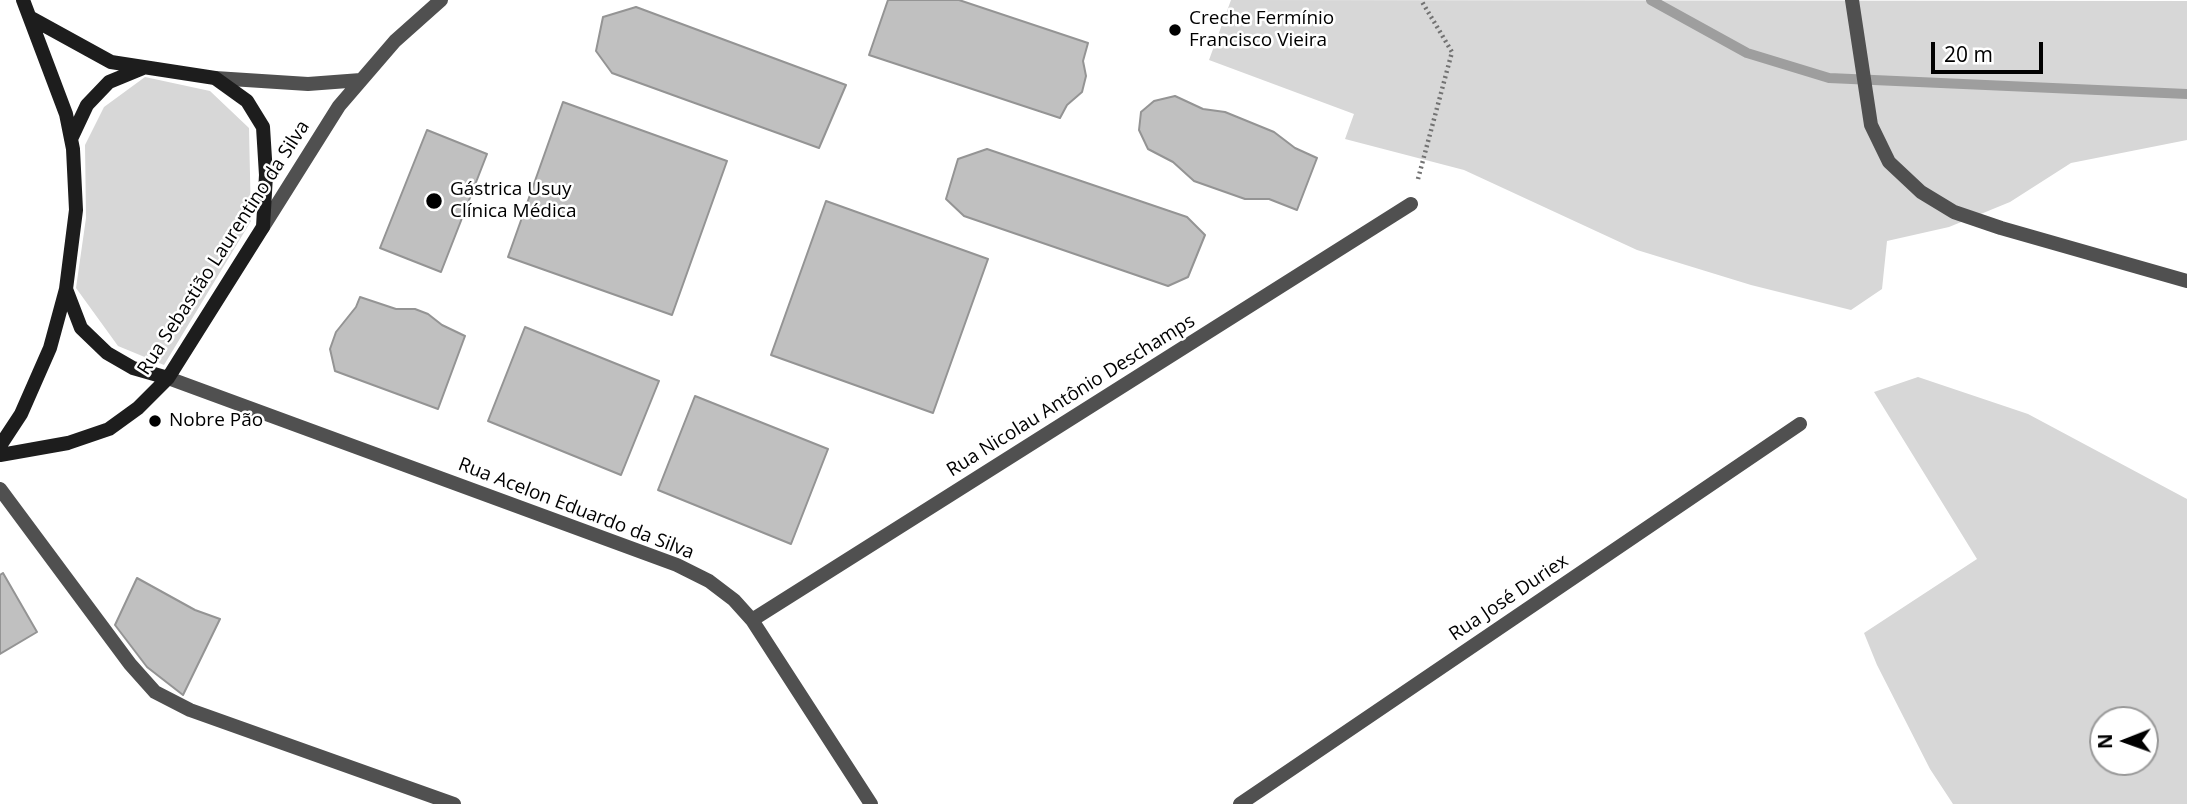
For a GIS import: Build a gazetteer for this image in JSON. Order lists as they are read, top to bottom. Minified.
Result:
{"streets":{"main road":["Rua Sebastião Laurentino da Silva"],"street":["Rua Nicolau Antônio Deschamps","Rua Acelon Eduardo da Silva","Rua José Duriex"]},"crossings":[["Rua Sebastião Laurentino da Silva","Rua Acelon Eduardo da Silva"],["Rua Nicolau Antônio Deschamps","Rua Acelon Eduardo da Silva"]],"places":["Creche Fermínio Francisco Vieira","Gástrica Usuy Clínica Médica","Nobre Pão"],"scale_bar":"20 m","north":"left"}
